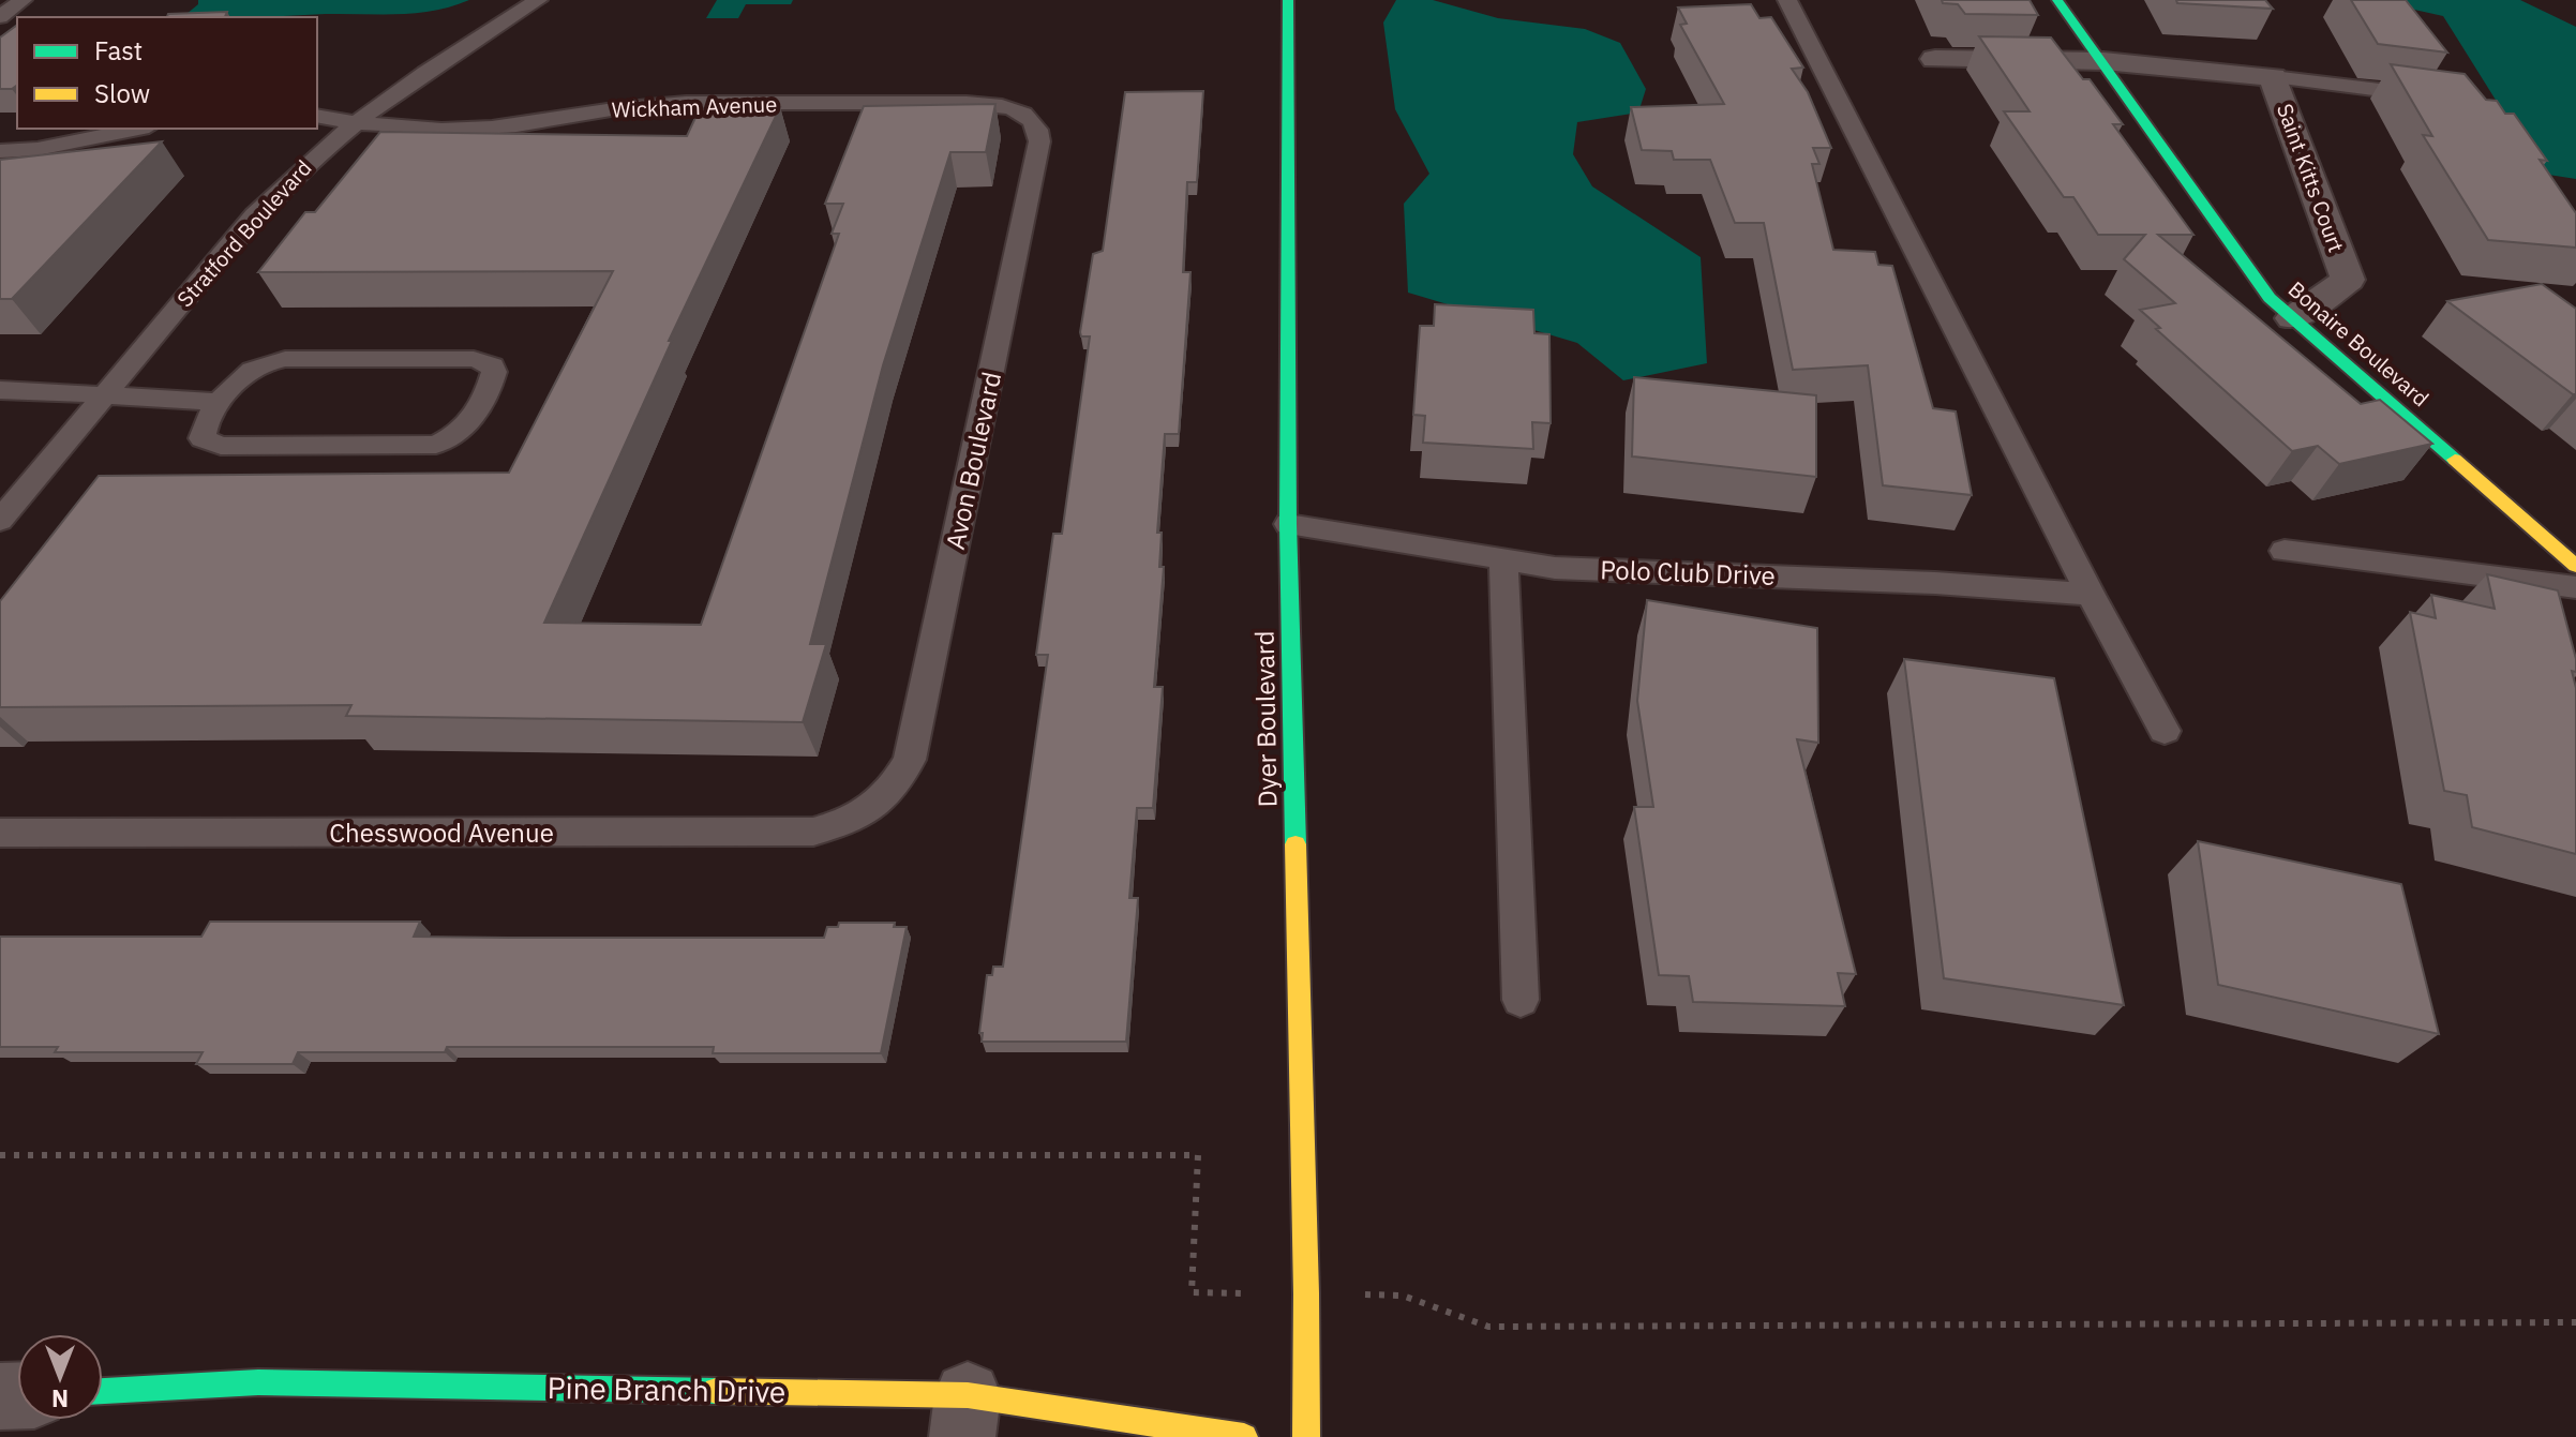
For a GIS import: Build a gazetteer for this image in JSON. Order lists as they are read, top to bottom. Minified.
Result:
{"streets":{"main road":["Bonaire Boulevard","Dyer Boulevard","Pine Branch Drive"],"street":["Saint Kitts Court"],"lane":["Wickham Avenue","Stratford Boulevard","Avon Boulevard","Polo Club Drive","Chesswood Avenue"]},"crossings":[["Wickham Avenue","Stratford Boulevard"],["Wickham Avenue","Avon Boulevard"],["Saint Kitts Court","Bonaire Boulevard"],["Avon Boulevard","Chesswood Avenue"],["Polo Club Drive","Dyer Boulevard"]],"legend":["Fast","Slow"],"north":"bottom"}
